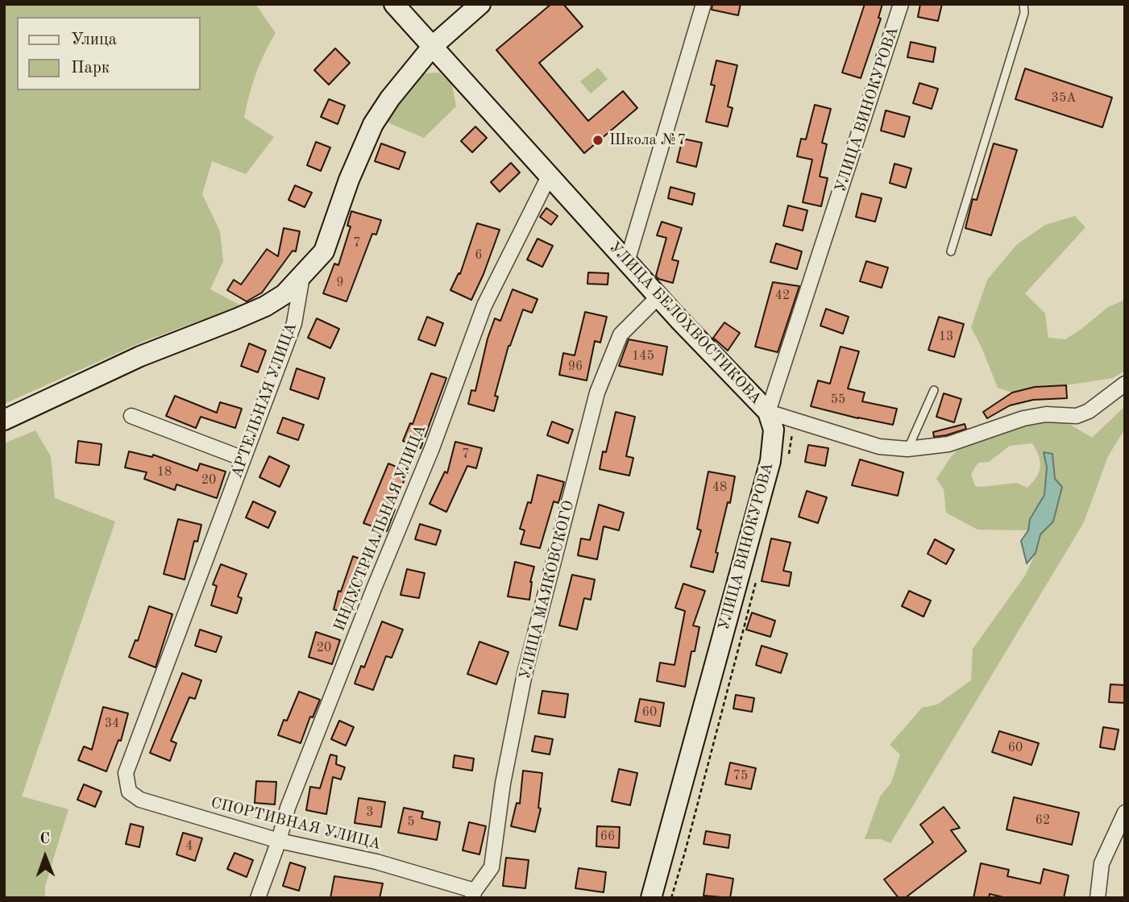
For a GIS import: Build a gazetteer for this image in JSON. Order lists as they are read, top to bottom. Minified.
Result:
{"streets":{"main road":["УЛИЦА ВИНОКУРОВА","УЛИЦА БЕЛОХВОСТИКОВА"],"street":["АРТЕЛЬНАЯ УЛИЦА","ИНДУСТРИАЛЬНАЯ УЛИЦА","УЛИЦА МАЯКОВСКОГО","СПОРТИВНАЯ УЛИЦА"]},"crossings":[["УЛИЦА ВИНОКУРОВА","УЛИЦА БЕЛОХВОСТИКОВА"],["УЛИЦА БЕЛОХВОСТИКОВА","ИНДУСТРИАЛЬНАЯ УЛИЦА"],["УЛИЦА БЕЛОХВОСТИКОВА","УЛИЦА МАЯКОВСКОГО"],["АРТЕЛЬНАЯ УЛИЦА","СПОРТИВНАЯ УЛИЦА"],["ИНДУСТРИАЛЬНАЯ УЛИЦА","СПОРТИВНАЯ УЛИЦА"],["УЛИЦА МАЯКОВСКОГО","СПОРТИВНАЯ УЛИЦА"]],"places":["Школа №7"],"house_numbers":["35А","7","6","9","42","13","145","96","55","7","18","20","48","20","60","34","60","75","3","62","5","66","4"],"legend":["Улица","Парк"],"north":"top"}
